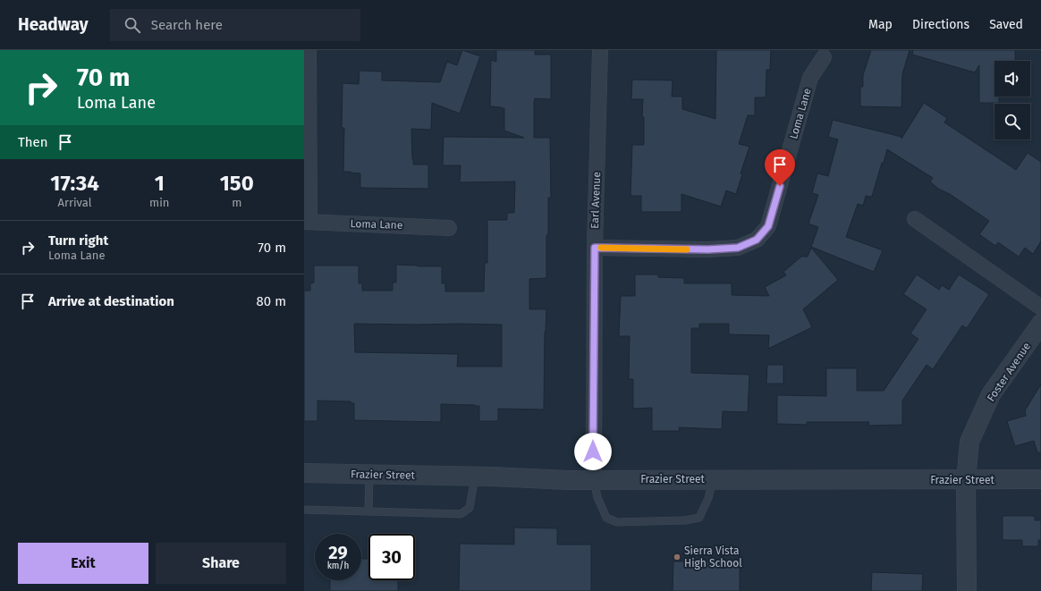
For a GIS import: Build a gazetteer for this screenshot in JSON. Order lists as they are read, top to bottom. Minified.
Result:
{"streets":{"street":["Loma Lane","Earl Avenue","Foster Avenue","Frazier Street"]},"crossings":[["Loma Lane","Earl Avenue"],["Earl Avenue","Frazier Street"],["Foster Avenue","Frazier Street"]],"places":["Sierra Vista High School"],"page":{"header":"Headway","search":"Search here","nav":["Map","Directions","Saved"],"turn":["70 m","Loma Lane"],"then":"Then","eta":["17:34","Arrival","1","min","150","m"],"list":[{"name":"Turn right","note":"Loma Lane","value":"70 m"},{"name":"Arrive at destination","value":"80 m"}],"speed":"29 km/h","limit":"30","buttons":["Exit","Share"]}}
